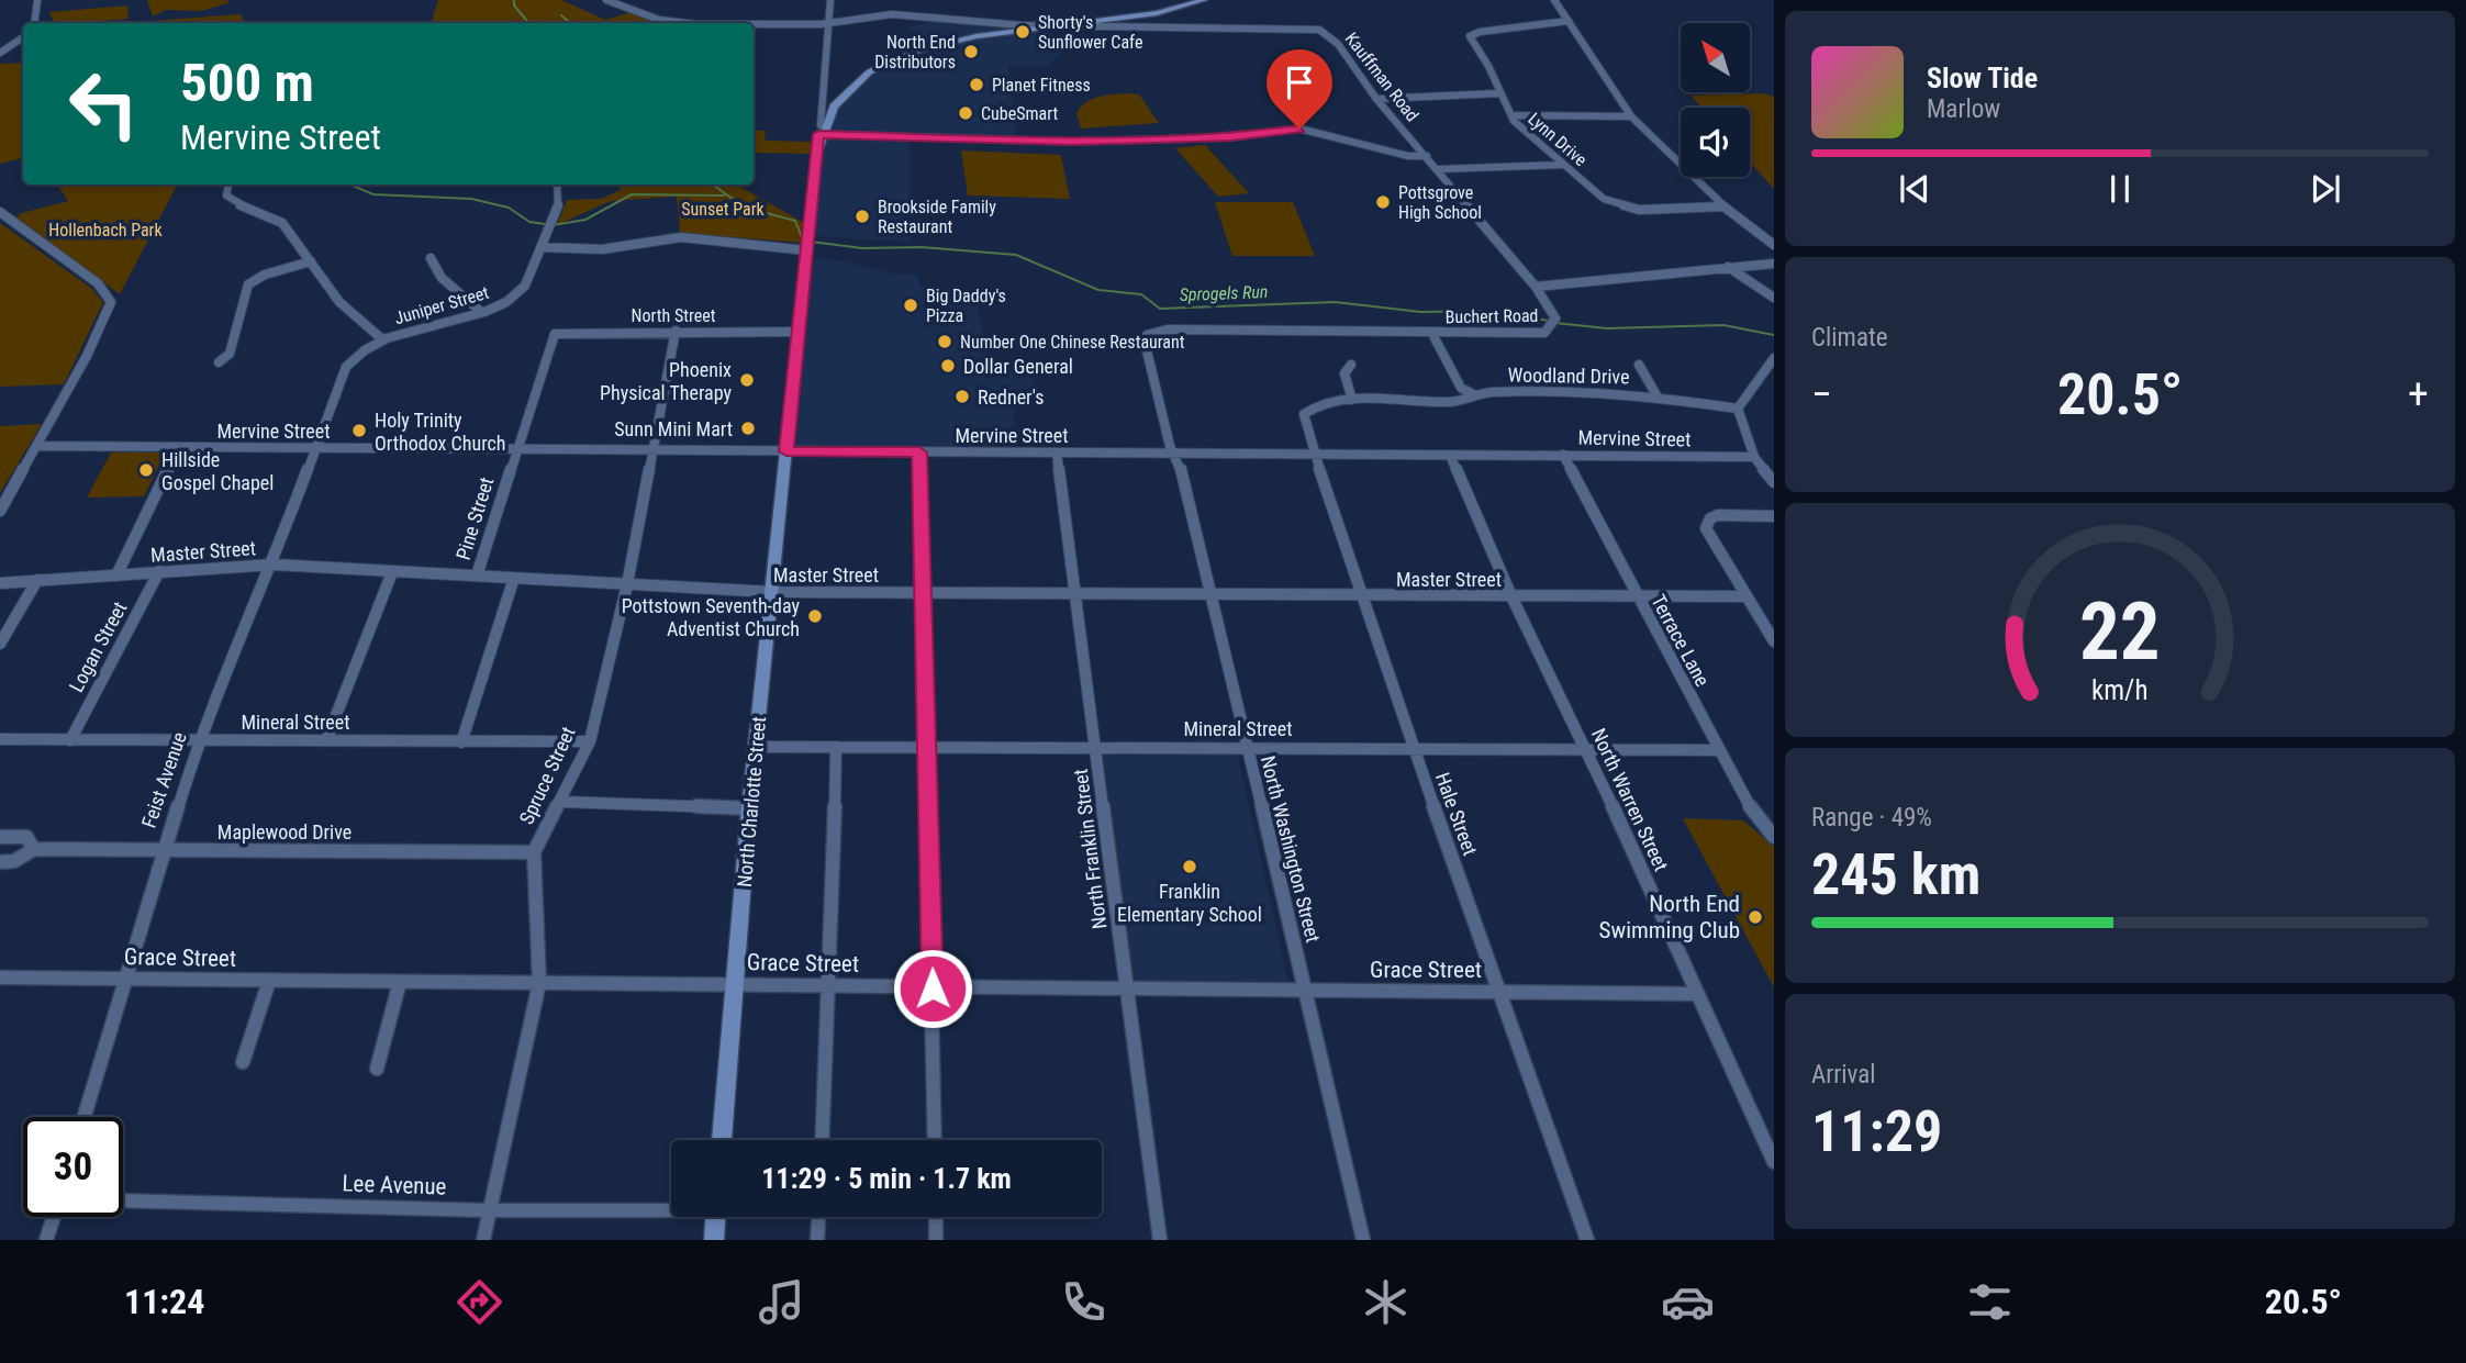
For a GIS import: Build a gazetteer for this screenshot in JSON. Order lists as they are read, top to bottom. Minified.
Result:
{"streets":{"main road":["North Charlotte Street"],"street":["Kauffman Road","Lynn Drive","Juniper Street","North Street","Buchert Road","Woodland Drive","Mervine Street","Pine Street","Master Street","Terrace Lane","Logan Street","Mineral Street","Spruce Street","Feist Avenue","North Warren Street","Hale Street","Maplewood Drive","North Franklin Street","North Washington Street","Grace Street","Lee Avenue"]},"crossings":[["Kauffman Road","Buchert Road"],["Juniper Street","Mervine Street"],["Juniper Street","Feist Avenue"],["North Street","Pine Street"],["North Street","Spruce Street"],["North Street","North Charlotte Street"],["Buchert Road","North Washington Street"],["Woodland Drive","Hale Street"],["Mervine Street","Pine Street"],["Mervine Street","Terrace Lane"],["Mervine Street","Logan Street"],["Mervine Street","Spruce Street"],["Mervine Street","Feist Avenue"],["Mervine Street","North Warren Street"],["Mervine Street","North Charlotte Street"],["Mervine Street","Hale Street"],["Mervine Street","North Franklin Street"],["Mervine Street","North Washington Street"],["Pine Street","Master Street"],["Master Street","Terrace Lane"],["Master Street","Logan Street"],["Master Street","Spruce Street"],["Master Street","Feist Avenue"],["Master Street","North Warren Street"],["Master Street","North Charlotte Street"],["Master Street","Hale Street"],["Master Street","North Franklin Street"],["Master Street","North Washington Street"],["Terrace Lane","Mineral Street"],["Logan Street","Mineral Street"],["Mineral Street","Spruce Street"],["Mineral Street","Feist Avenue"],["Mineral Street","North Warren Street"],["Mineral Street","North Charlotte Street"],["Mineral Street","Hale Street"],["Mineral Street","North Franklin Street"],["Mineral Street","North Washington Street"],["Spruce Street","Maplewood Drive"],["Spruce Street","Grace Street"],["Spruce Street","Lee Avenue"],["Feist Avenue","Maplewood Drive"],["Feist Avenue","Grace Street"],["North Warren Street","Grace Street"],["North Charlotte Street","Grace Street"],["Hale Street","Grace Street"],["North Franklin Street","Grace Street"],["North Washington Street","Grace Street"]],"water":["Sprogels Run"],"parks":["Sunset Park","Hollenbach Park"],"places":["Shorty's Sunflower Cafe","North End Distributors","Planet Fitness","CubeSmart","Pottsgrove High School","Brookside Family Restaurant","Big Daddy's Pizza","Number One Chinese Restaurant","Dollar General","Phoenix Physical Therapy","Redner's","Sunn Mini Mart","Holy Trinity Orthodox Church","Hillside Gospel Chapel","Pottstown Seventh-day Adventist Church","Franklin Elementary School","North End Swimming Club"],"north":"top left","page":{"turn":["500 m","Mervine Street"],"song":["Slow Tide","Marlow"],"tile":["Climate",["Range · 49%","245 km"],["Arrival","11:29"]],"heat":["−","20.5°","+"],"limit":"30","trip":"11:29 · 5 min · 1.7 km","tabs":["11:24","20.5°"],"gauge":["22","km/h"]}}
